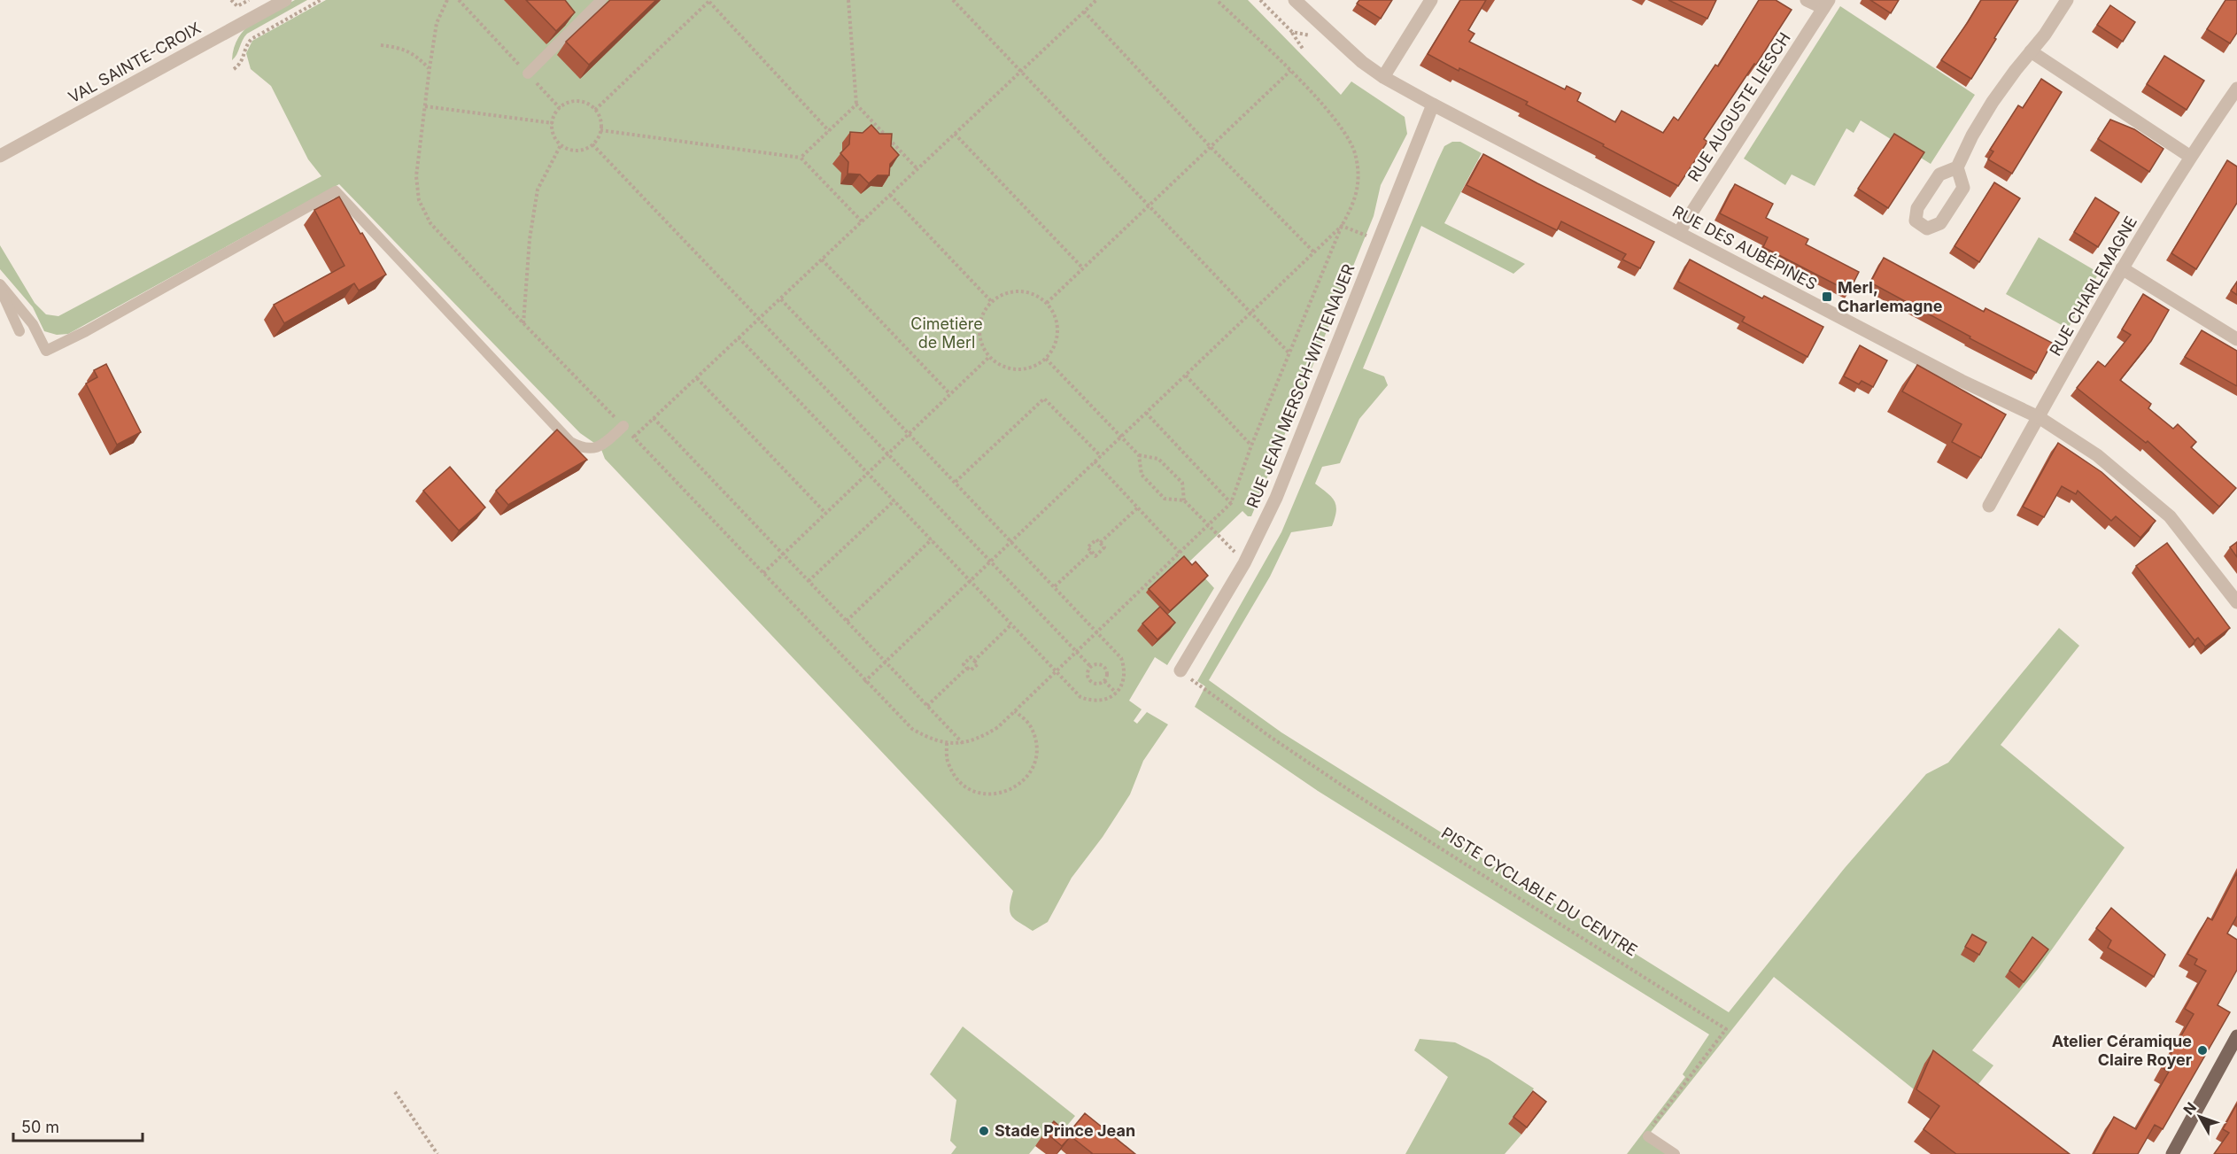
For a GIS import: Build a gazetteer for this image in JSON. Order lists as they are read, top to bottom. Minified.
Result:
{"streets":{"street":["VAL SAINTE-CROIX","RUE AUGUSTE LIESCH","RUE DES AUBÉPINES","RUE CHARLEMAGNE","RUE JEAN MERSCH-WITTENAUER"],"path":["PISTE CYCLABLE DU CENTRE"]},"crossings":[["RUE AUGUSTE LIESCH","RUE DES AUBÉPINES"],["RUE DES AUBÉPINES","RUE CHARLEMAGNE"],["RUE DES AUBÉPINES","RUE JEAN MERSCH-WITTENAUER"]],"parks":["Cimetière de Merl"],"places":{"transit":["Merl, Charlemagne"],"other":["Atelier Céramique Claire Royer","Stade Prince Jean"]},"scale_bar":"50 m","north":"top left"}
